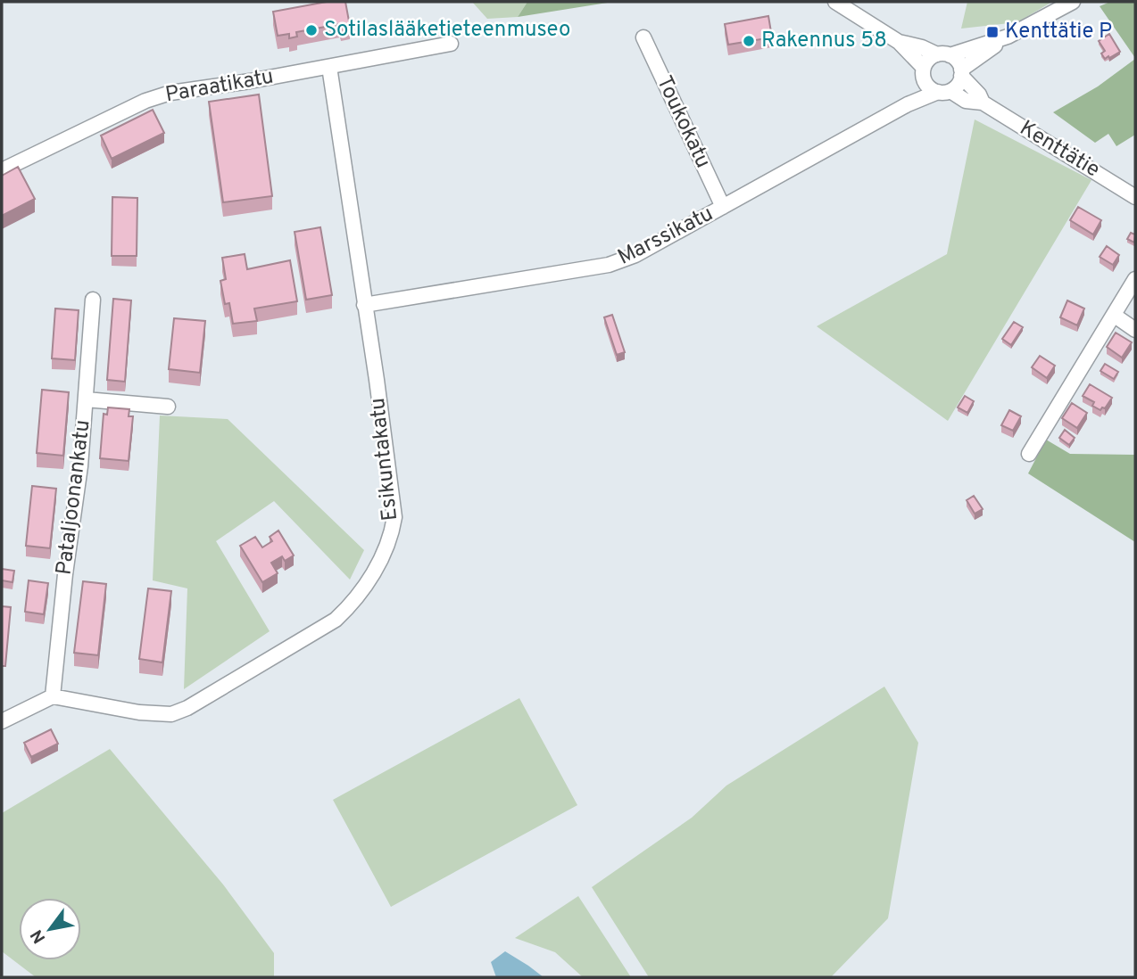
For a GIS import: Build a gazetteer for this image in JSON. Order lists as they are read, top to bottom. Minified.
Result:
{"streets":{"street":["Paraatikatu","Toukokatu","Kenttätie","Marssikatu","Esikuntakatu","Pataljoonankatu"]},"crossings":[["Paraatikatu","Esikuntakatu"],["Toukokatu","Marssikatu"],["Marssikatu","Esikuntakatu"],["Esikuntakatu","Pataljoonankatu"]],"places":{"other":["Sotilaslääketieteenmuseo","Rakennus 58"],"transit":["Kenttätie P"]},"north":"bottom left"}
